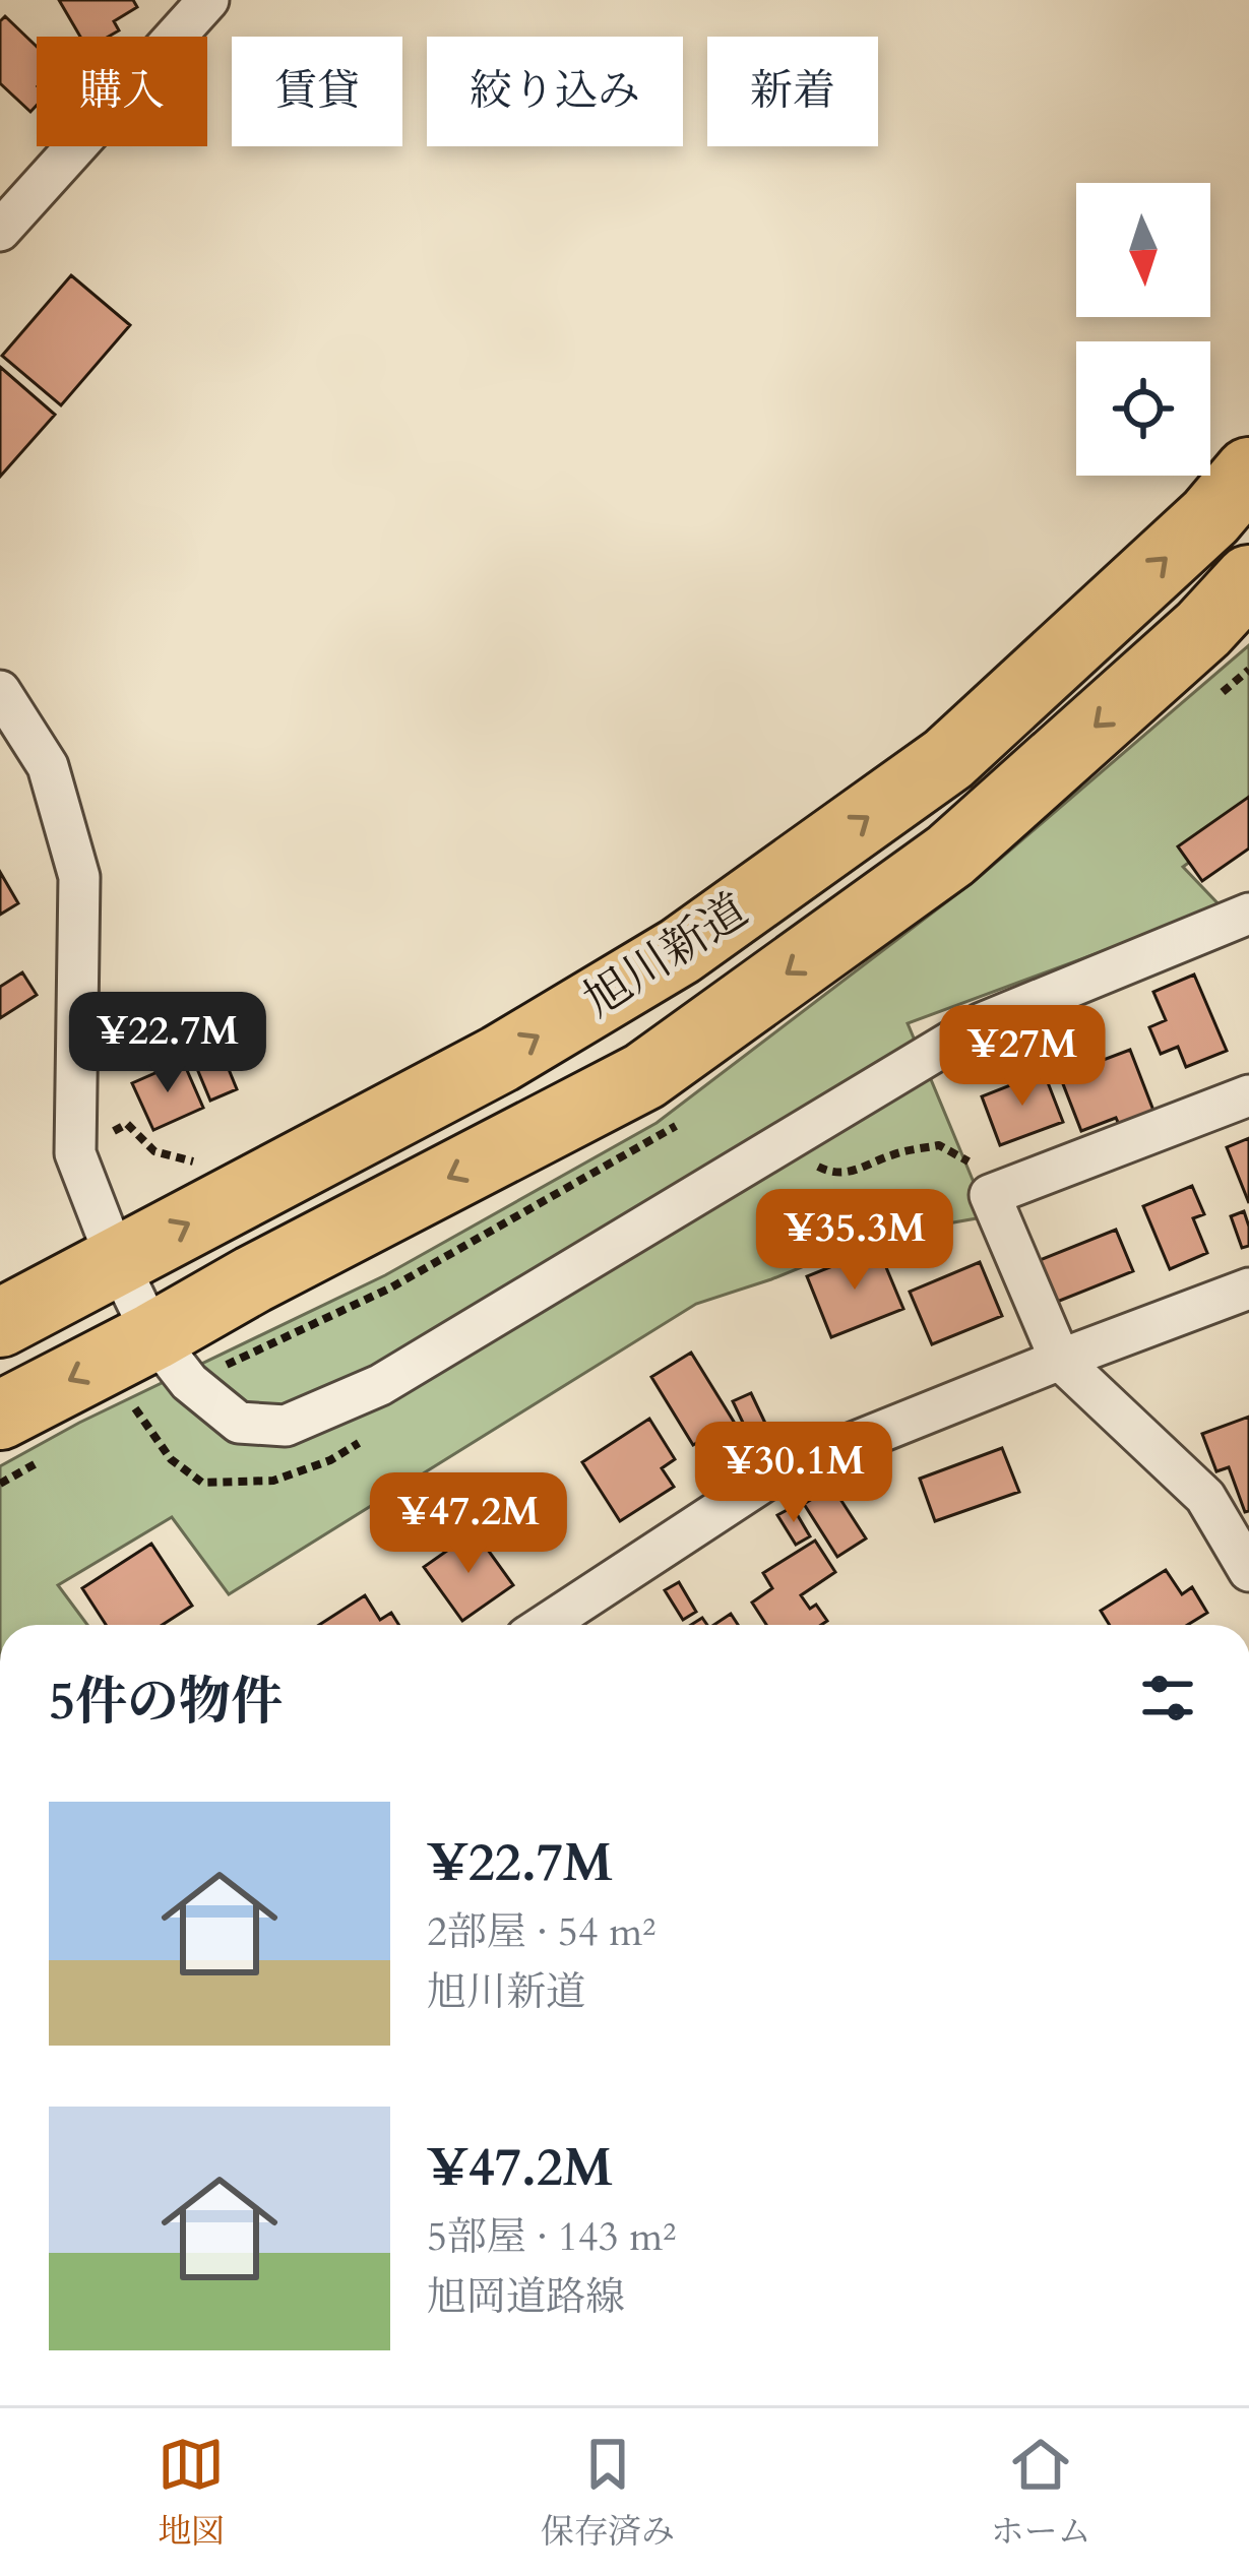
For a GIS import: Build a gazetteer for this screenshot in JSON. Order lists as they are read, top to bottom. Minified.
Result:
{"streets":{"highway":["旭川新道"]},"north":"bottom","page":{"chip":["購入","賃貸","絞り込み","新着"],"price":["¥22.7M","¥27M","¥35.3M","¥30.1M","¥47.2M"],"heading":"5件の物件","list":[{"name":"¥22.7M","note":"2部屋 · 54 m² · 旭川新道"},{"name":"¥47.2M","note":"5部屋 · 143 m² · 旭岡道路線"}],"tabs":["地図","保存済み","ホーム"]}}
